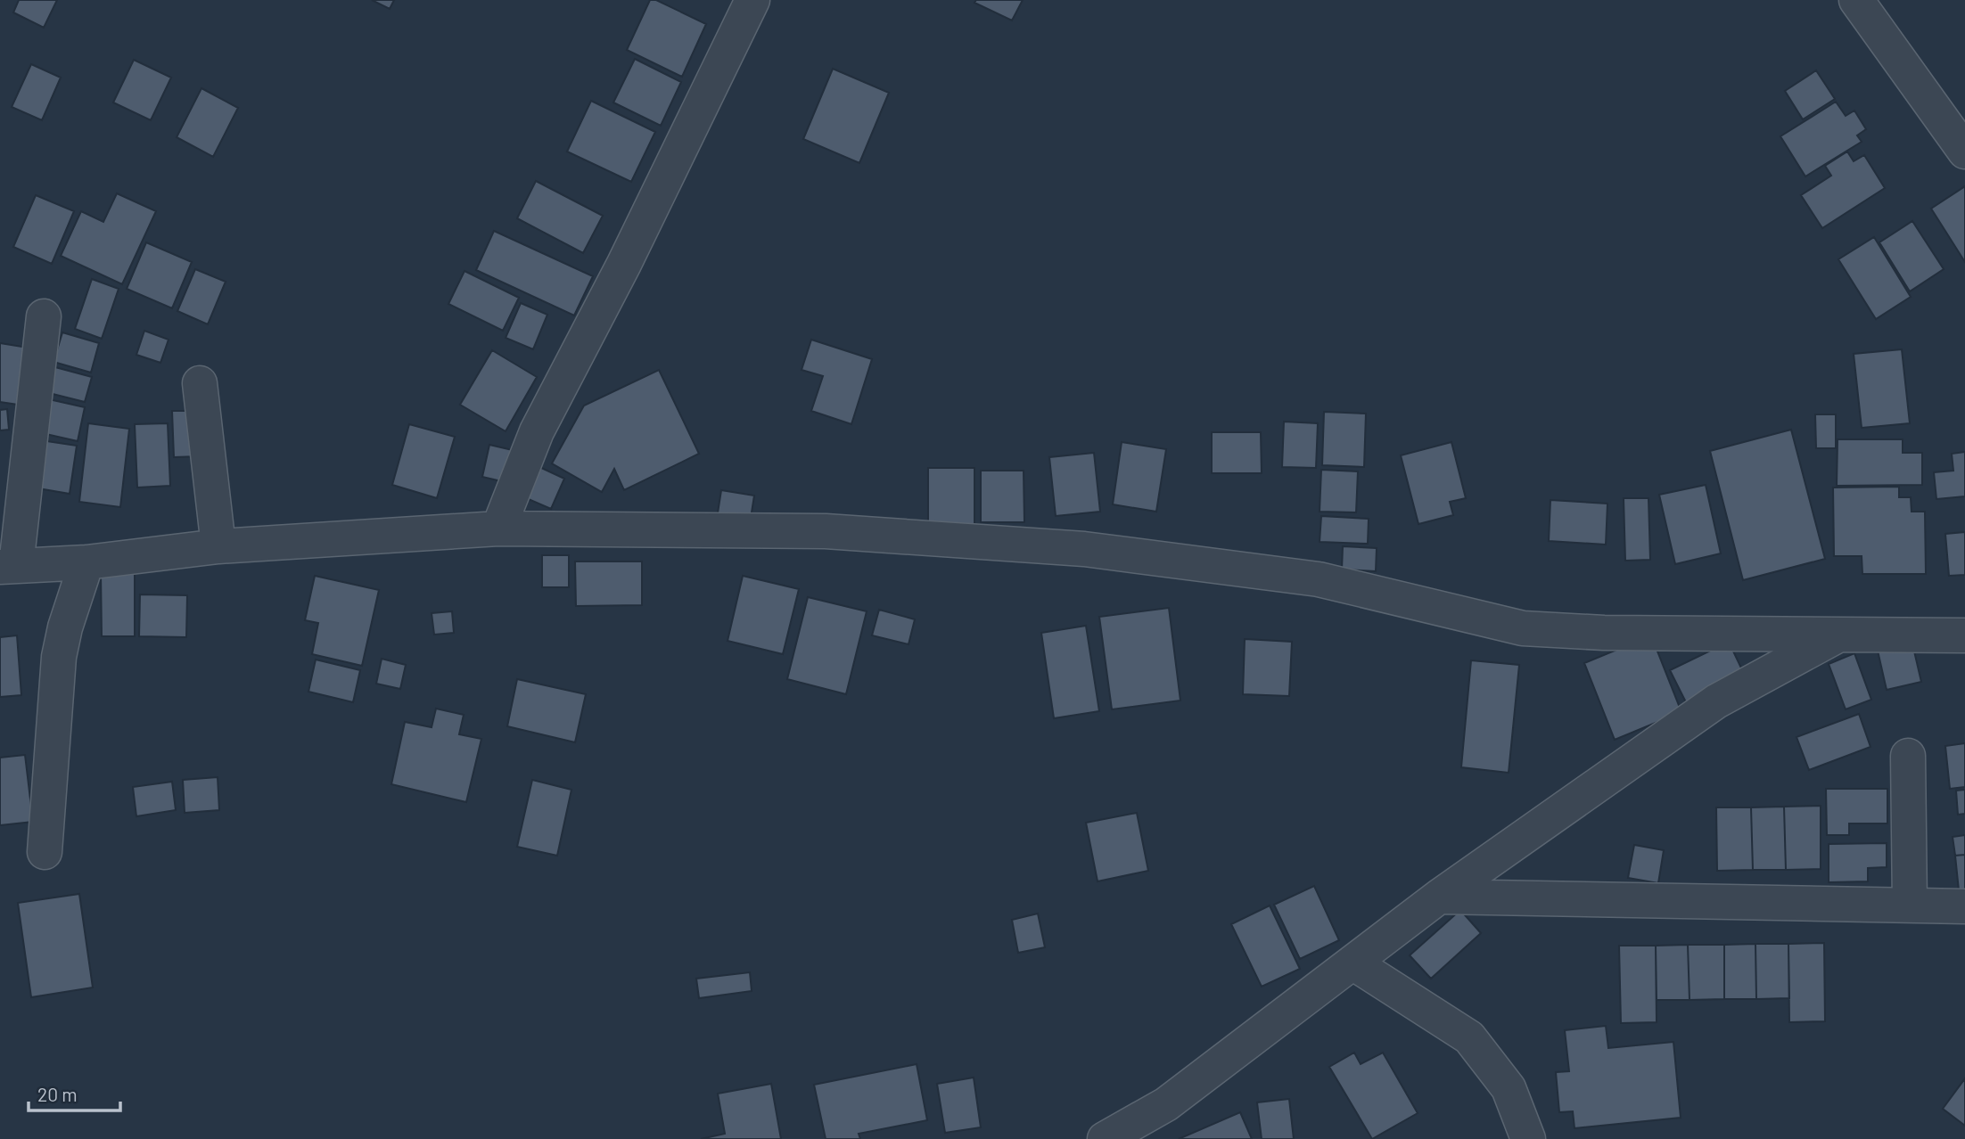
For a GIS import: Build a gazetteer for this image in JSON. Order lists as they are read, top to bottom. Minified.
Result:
{"scale_bar":"20 m"}
